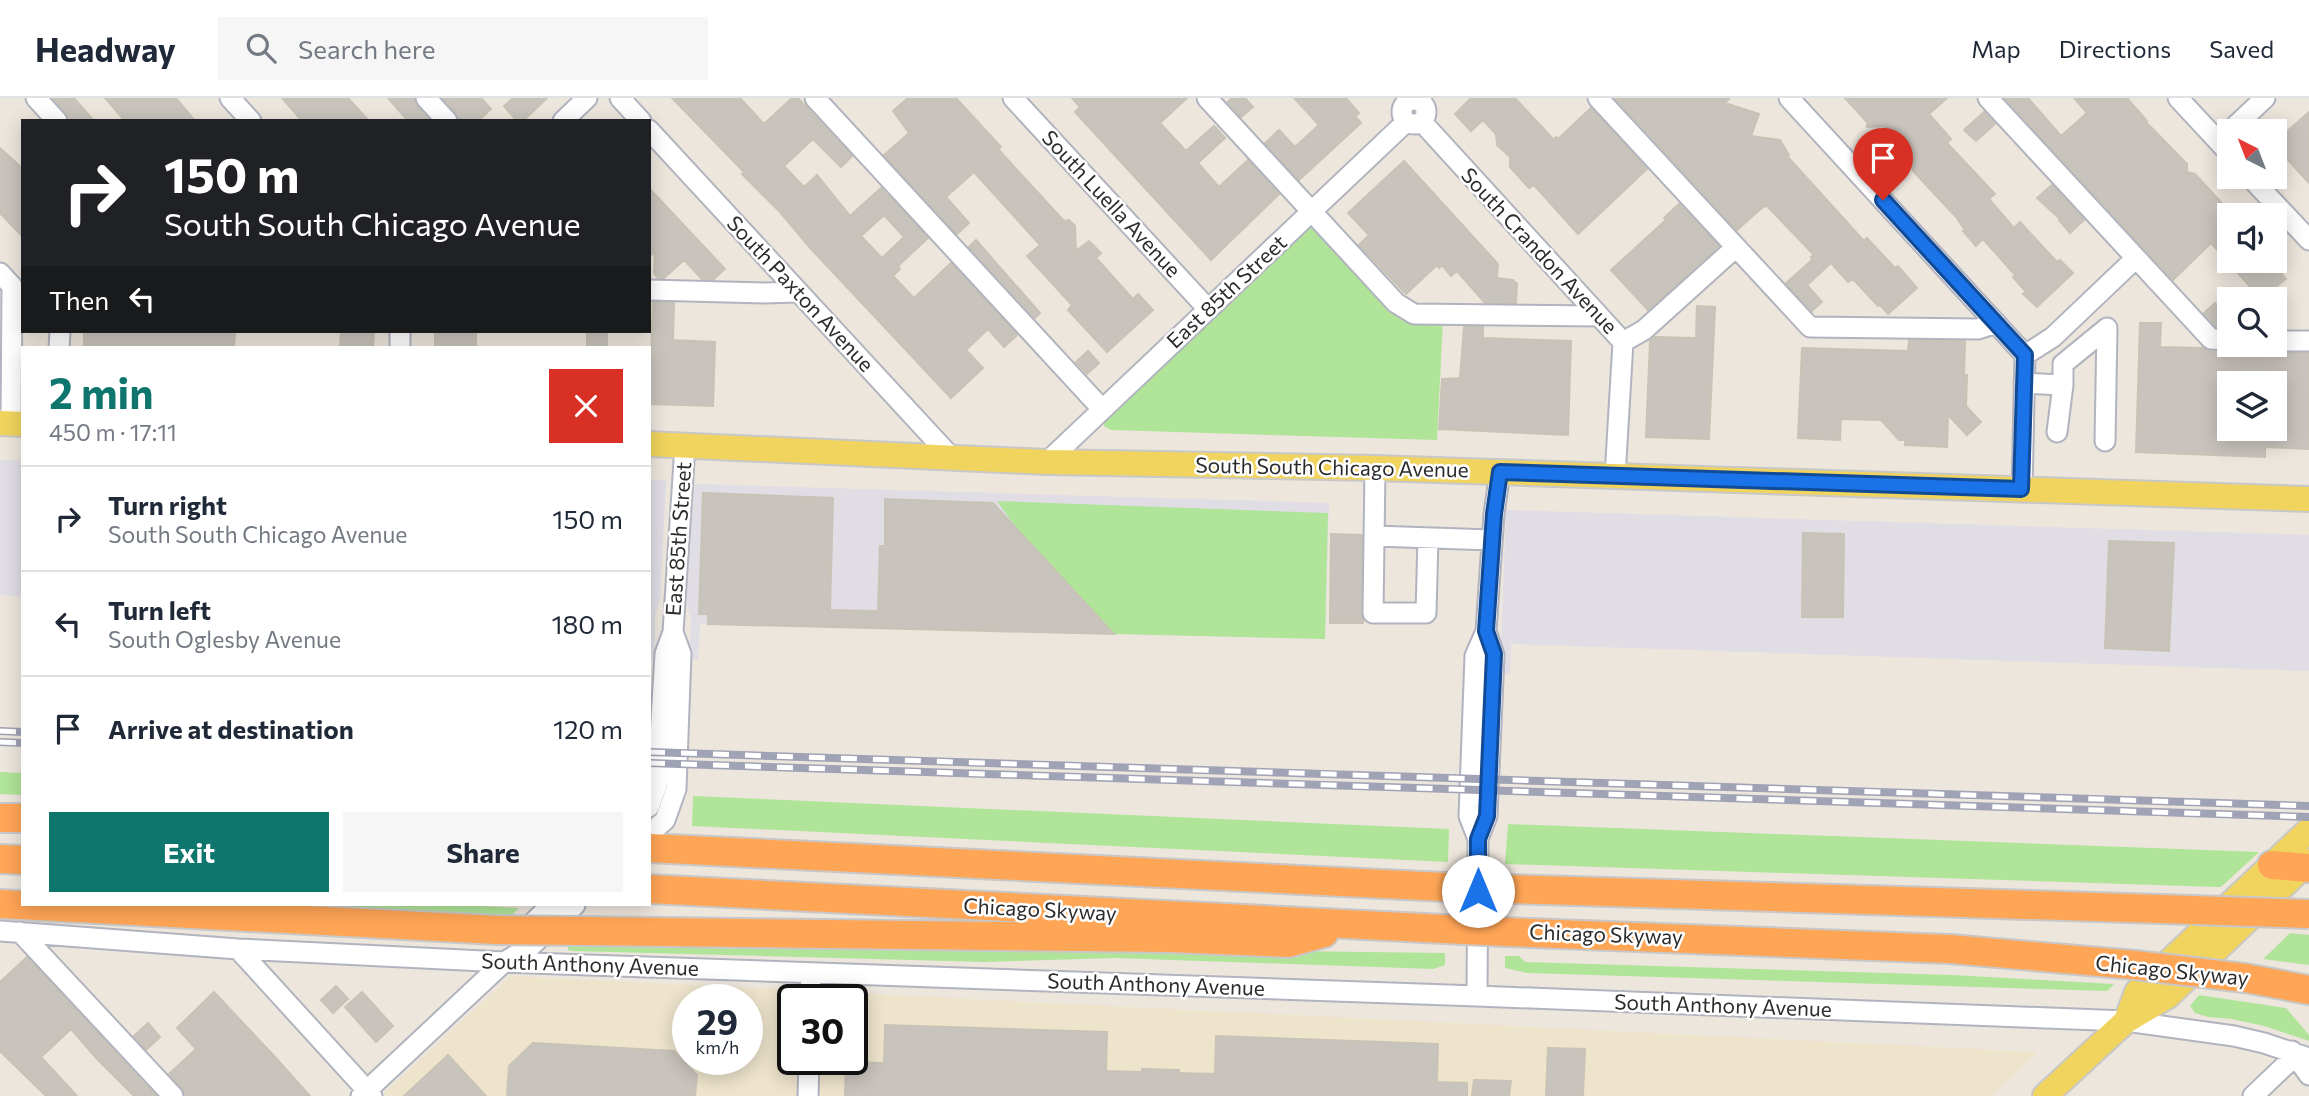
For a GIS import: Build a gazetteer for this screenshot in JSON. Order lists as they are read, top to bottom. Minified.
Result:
{"streets":{"highway":["Chicago Skyway"],"main road":["South South Chicago Avenue"],"street":["South Luella Avenue","South Crandon Avenue","East 85th Street","South Paxton Avenue","South Anthony Avenue"]},"crossings":[["South Luella Avenue","East 85th Street"],["South Crandon Avenue","East 85th Street"],["South Crandon Avenue","South South Chicago Avenue"],["East 85th Street","South South Chicago Avenue"],["East 85th Street","Chicago Skyway"],["South Paxton Avenue","South South Chicago Avenue"]],"north":"top left","page":{"header":"Headway","search":"Search here","nav":["Map","Directions","Saved"],"turn":["150 m","South South Chicago Avenue"],"then":"Then","heading":["2 min","450 m · 17:11"],"list":[{"name":"Turn right","note":"South South Chicago Avenue","value":"150 m"},{"name":"Turn left","note":"South Oglesby Avenue","value":"180 m"},{"name":"Arrive at destination","value":"120 m"}],"buttons":["Exit","Share"],"speed":"29 km/h","limit":"30"}}
